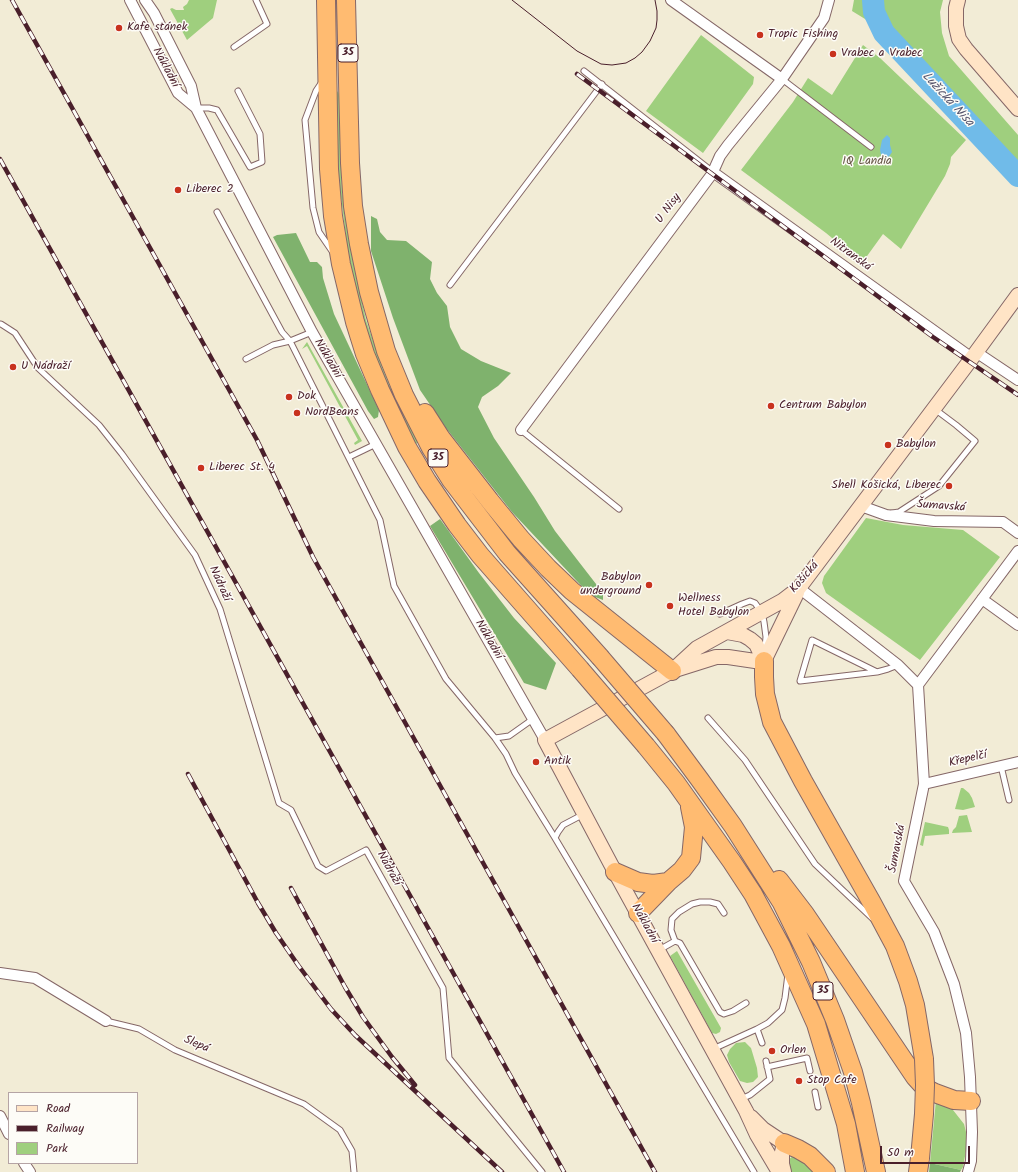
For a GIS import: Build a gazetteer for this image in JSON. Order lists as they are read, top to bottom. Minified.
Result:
{"streets":{"highway":["35"],"street":["Nákladní","U Nisy","Nitranská","Šumavská","Košická","Křepelčí","Slepá"],"lane":["Nádraží"]},"crossings":[["Nákladní","Košická"],["U Nisy","Nitranská"],["Nitranská","Košická"],["Šumavská","Košická"],["Šumavská","Křepelčí"]],"water":["Lužická Nisa"],"parks":["IQ Landia"],"places":["Kafe stánek","Tropic Fishing","Vrabec a Vrabec","Liberec 2","U Nádraží","Dok","Centrum Babylon","NordBeans","Babylon","Liberec St. 4","Shell Košická, Liberec","Babylon underground","Wellness Hotel Babylon","Antik","Orlen","Stop Cafe"],"legend":["Road","Railway","Park"],"scale_bar":"50 m"}
